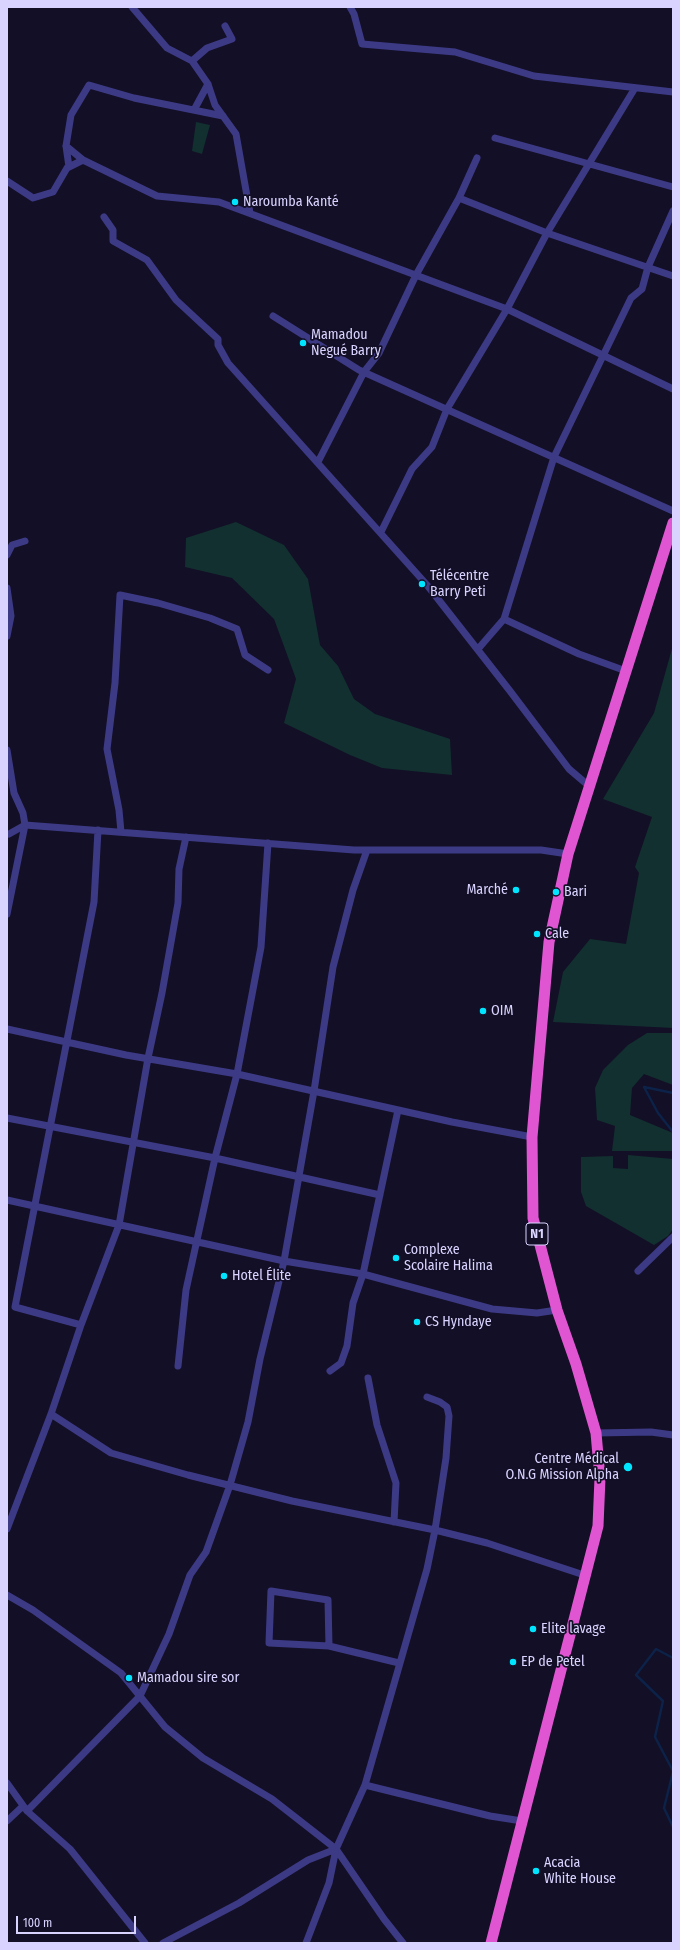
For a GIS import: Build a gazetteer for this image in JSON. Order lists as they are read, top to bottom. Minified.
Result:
{"streets":{"highway":["N1"]},"places":["Naroumba Kanté","Mamadou Negué Barry","Télécentre Barry Peti","Marché","Bari","Cale","OIM","Complexe Scolaire Halima","Hotel Élite","CS Hyndaye","Centre Médical O.N.G Mission Alpha","Elite lavage","EP de Petel","Mamadou sire sor","Acacia White House"],"scale_bar":"100 m"}
